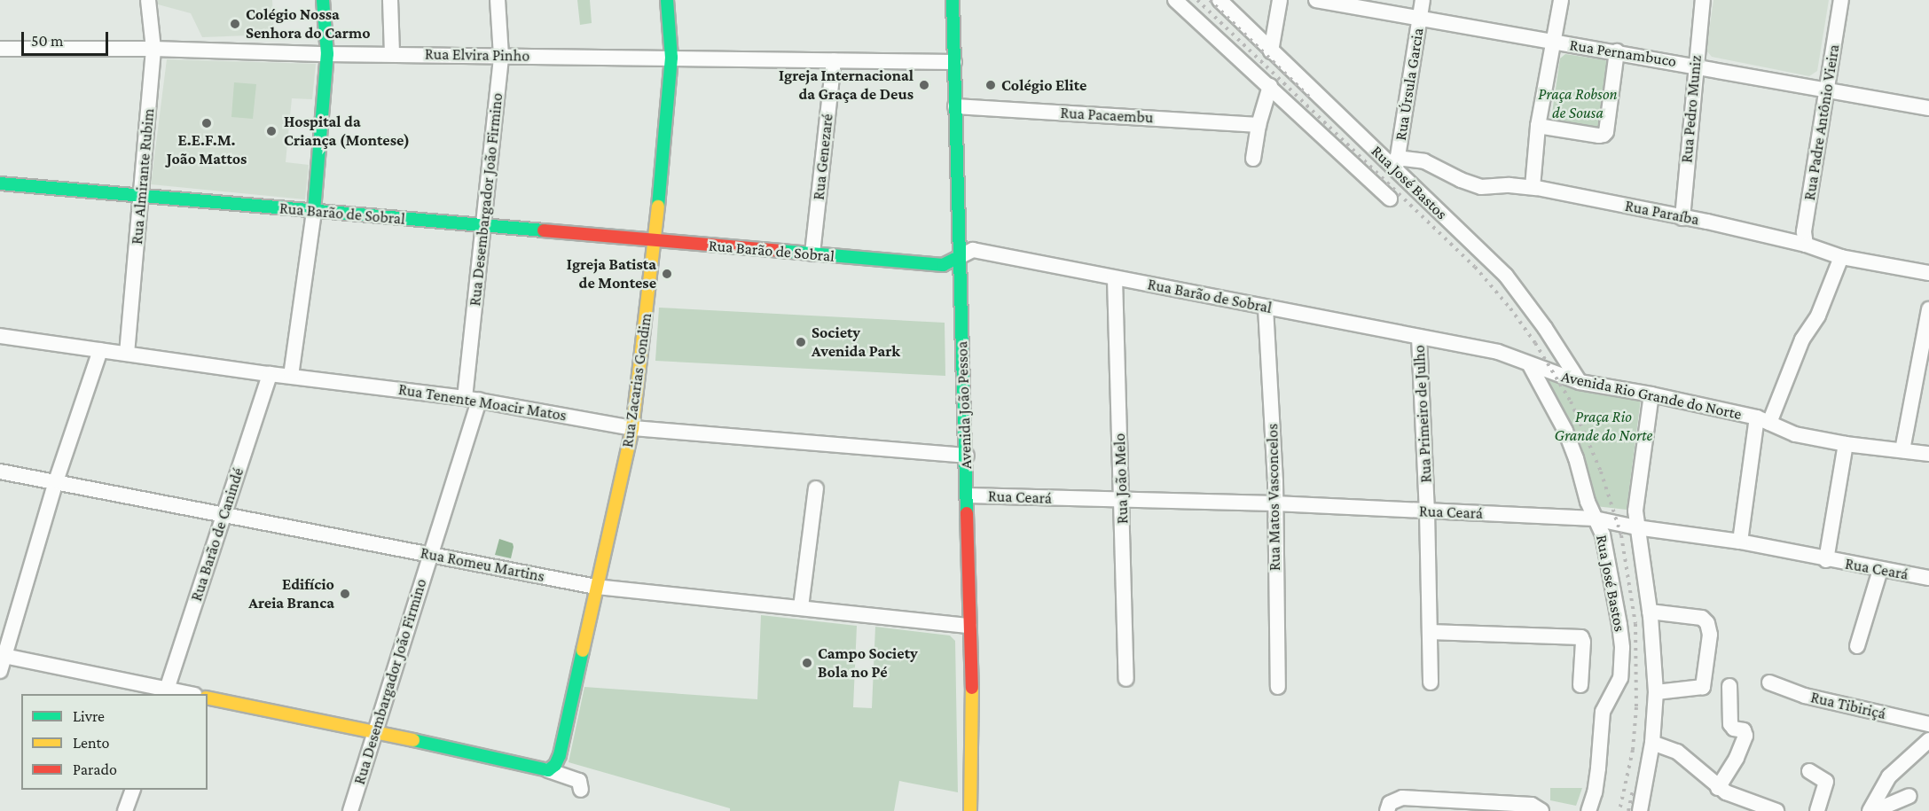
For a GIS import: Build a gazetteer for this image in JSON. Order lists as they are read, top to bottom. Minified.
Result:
{"streets":{"main road":["Rua Barão de Sobral","Rua Zacarias Gondim","Avenida João Pessoa"],"street":["Rua Pernambuco","Rua Elvira Pinho","Rua Úrsula Garcia","Rua Pedro Muniz","Rua Pacaembu","Rua Padre Antônio Vieira","Rua Genezaré","Rua Almirante Rubim","Rua José Bastos","Rua Desembargador João Firmino","Rua Paraíba","Avenida Rio Grande do Norte","Rua Tenente Moacir Matos","Rua Primeiro de Julho","Rua João Melo","Rua Ceará","Rua Matos Vasconcelos","Rua Barão de Canindé","Rua Romeu Martins","Rua Tibiriçá"]},"crossings":[["Rua Pernambuco","Rua Úrsula Garcia"],["Rua Pernambuco","Rua Pedro Muniz"],["Rua Pernambuco","Rua Padre Antônio Vieira"],["Rua Elvira Pinho","Rua Genezaré"],["Rua Elvira Pinho","Rua Almirante Rubim"],["Rua Elvira Pinho","Rua Desembargador João Firmino"],["Rua Elvira Pinho","Rua Zacarias Gondim"],["Rua Elvira Pinho","Avenida João Pessoa"],["Rua Úrsula Garcia","Rua José Bastos"],["Rua Úrsula Garcia","Rua Paraíba"],["Rua Pedro Muniz","Rua Paraíba"],["Rua Pacaembu","Avenida João Pessoa"],["Rua Padre Antônio Vieira","Rua Paraíba"],["Rua Genezaré","Rua Barão de Sobral"],["Rua Almirante Rubim","Rua Barão de Sobral"],["Rua Almirante Rubim","Rua Tenente Moacir Matos"],["Rua José Bastos","Rua Paraíba"],["Rua José Bastos","Rua Barão de Sobral"],["Rua José Bastos","Avenida Rio Grande do Norte"],["Rua José Bastos","Rua Ceará"],["Rua Desembargador João Firmino","Rua Barão de Sobral"],["Rua Desembargador João Firmino","Rua Tenente Moacir Matos"],["Rua Desembargador João Firmino","Rua Romeu Martins"],["Rua Barão de Sobral","Rua Zacarias Gondim"],["Rua Barão de Sobral","Avenida Rio Grande do Norte"],["Rua Barão de Sobral","Avenida João Pessoa"],["Rua Barão de Sobral","Rua Primeiro de Julho"],["Rua Barão de Sobral","Rua João Melo"],["Rua Barão de Sobral","Rua Matos Vasconcelos"],["Rua Zacarias Gondim","Rua Tenente Moacir Matos"],["Rua Zacarias Gondim","Rua Romeu Martins"],["Rua Tenente Moacir Matos","Avenida João Pessoa"],["Rua Tenente Moacir Matos","Rua Barão de Canindé"],["Avenida João Pessoa","Rua Ceará"],["Avenida João Pessoa","Rua Romeu Martins"],["Rua Primeiro de Julho","Rua Ceará"],["Rua João Melo","Rua Ceará"],["Rua Ceará","Rua Matos Vasconcelos"],["Rua Barão de Canindé","Rua Romeu Martins"]],"parks":["Praça Robson de Sousa","Praça Rio Grande do Norte"],"places":["Colégio Nossa Senhora do Carmo","Igreja Internacional da Graça de Deus","Colégio Elite","E.E.F.M. João Mattos","Hospital da Criança (Montese)","Igreja Batista de Montese","Society Avenida Park","Edifício Areia Branca","Campo Society Bola no Pé"],"legend":["Livre","Lento","Parado"],"scale_bar":"50 m"}
